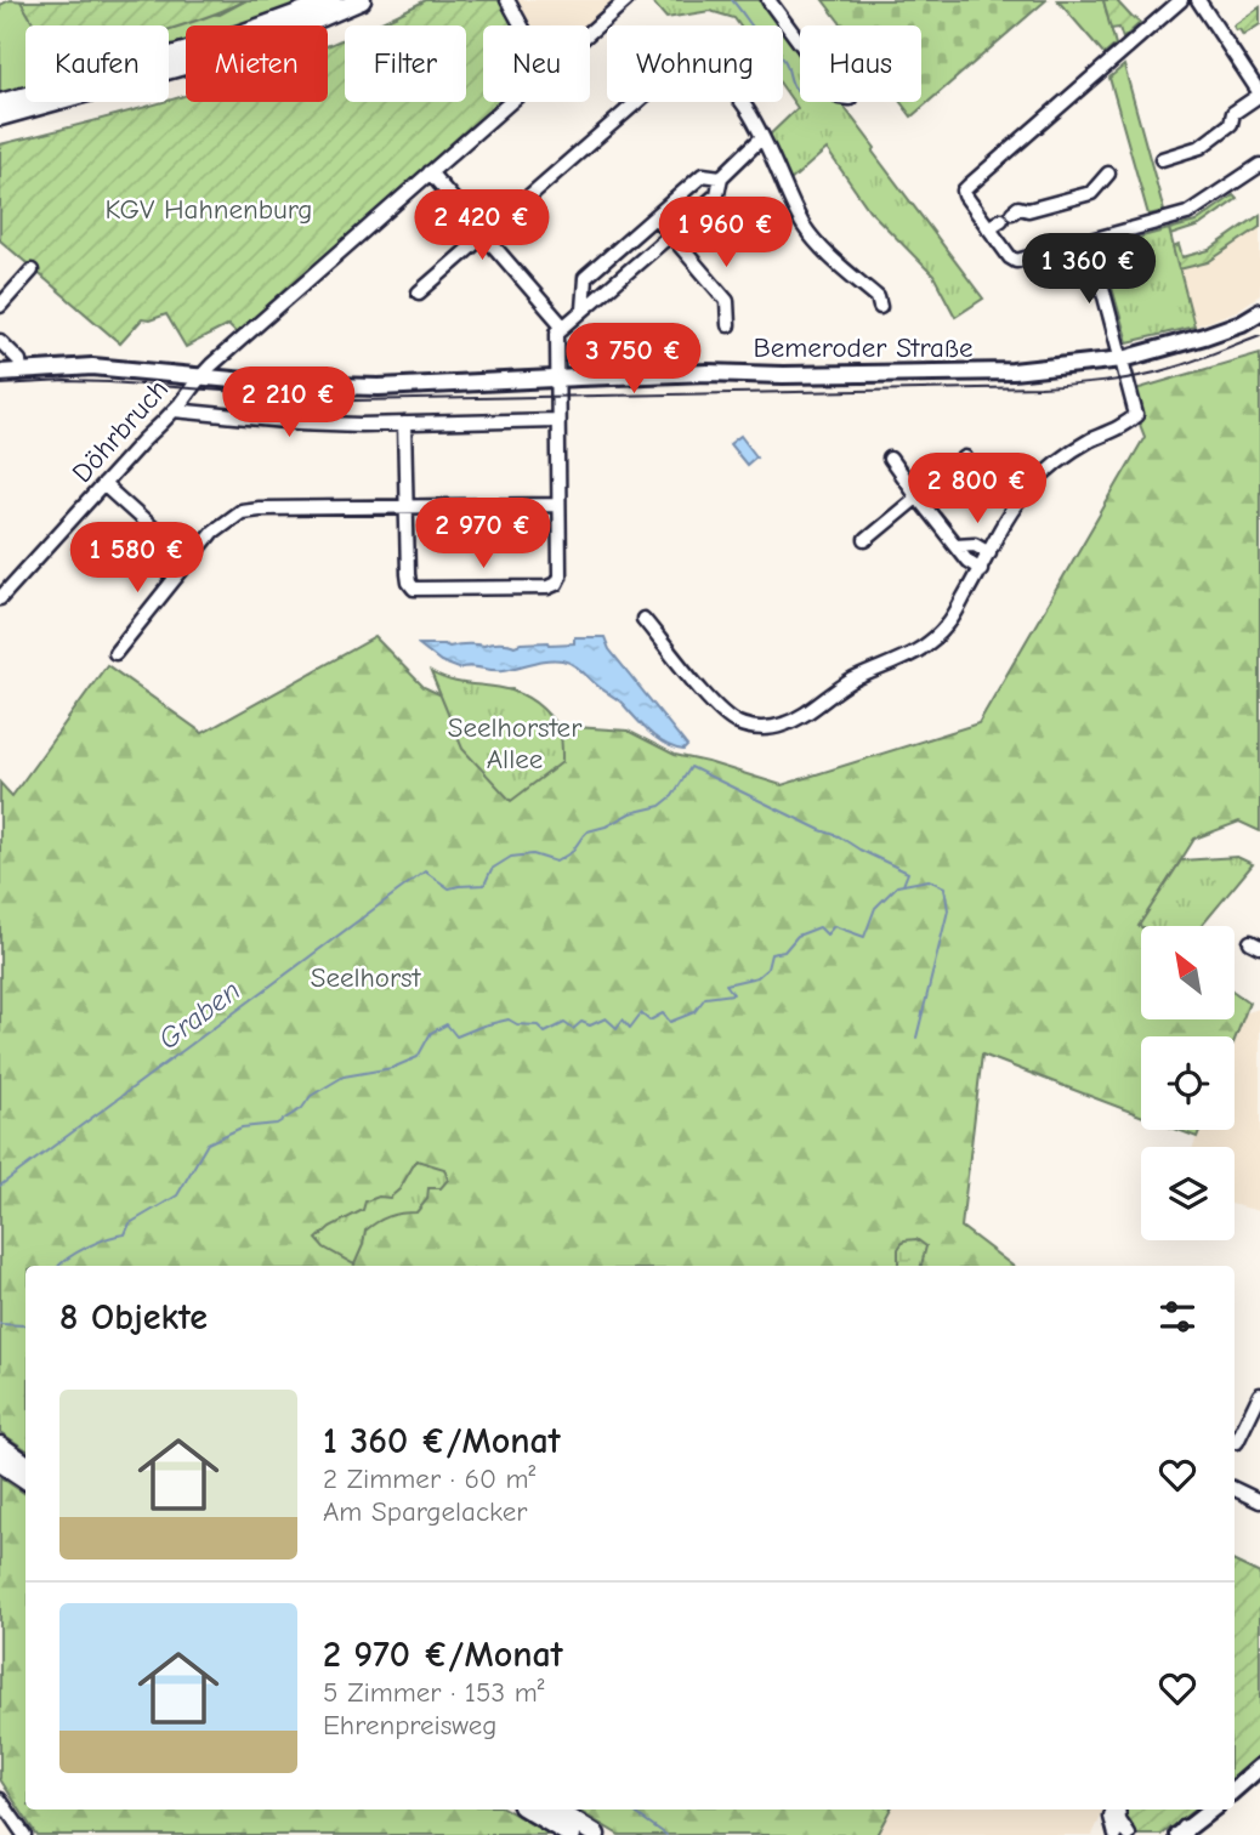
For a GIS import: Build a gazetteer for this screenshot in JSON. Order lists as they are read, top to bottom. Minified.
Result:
{"streets":{"main road":["Bemeroder Straße"],"street":["Döhrbruch"]},"crossings":[["Bemeroder Straße","Döhrbruch"]],"water":["Graben"],"parks":["KGV Hahnenburg","Seelhorster Allee","Seelhorst"],"north":"top left","page":{"chip":["Kaufen","Mieten","Filter","Neu","Wohnung","Haus"],"price":["2 420 €","1 960 €","1 360 €","3 750 €","2 210 €","2 800 €","2 970 €","1 580 €"],"heading":"8 Objekte","list":[{"name":"1 360 €/Monat","note":"2 Zimmer · 60 m² · Am Spargelacker"},{"name":"2 970 €/Monat","note":"5 Zimmer · 153 m² · Ehrenpreisweg"}]}}
